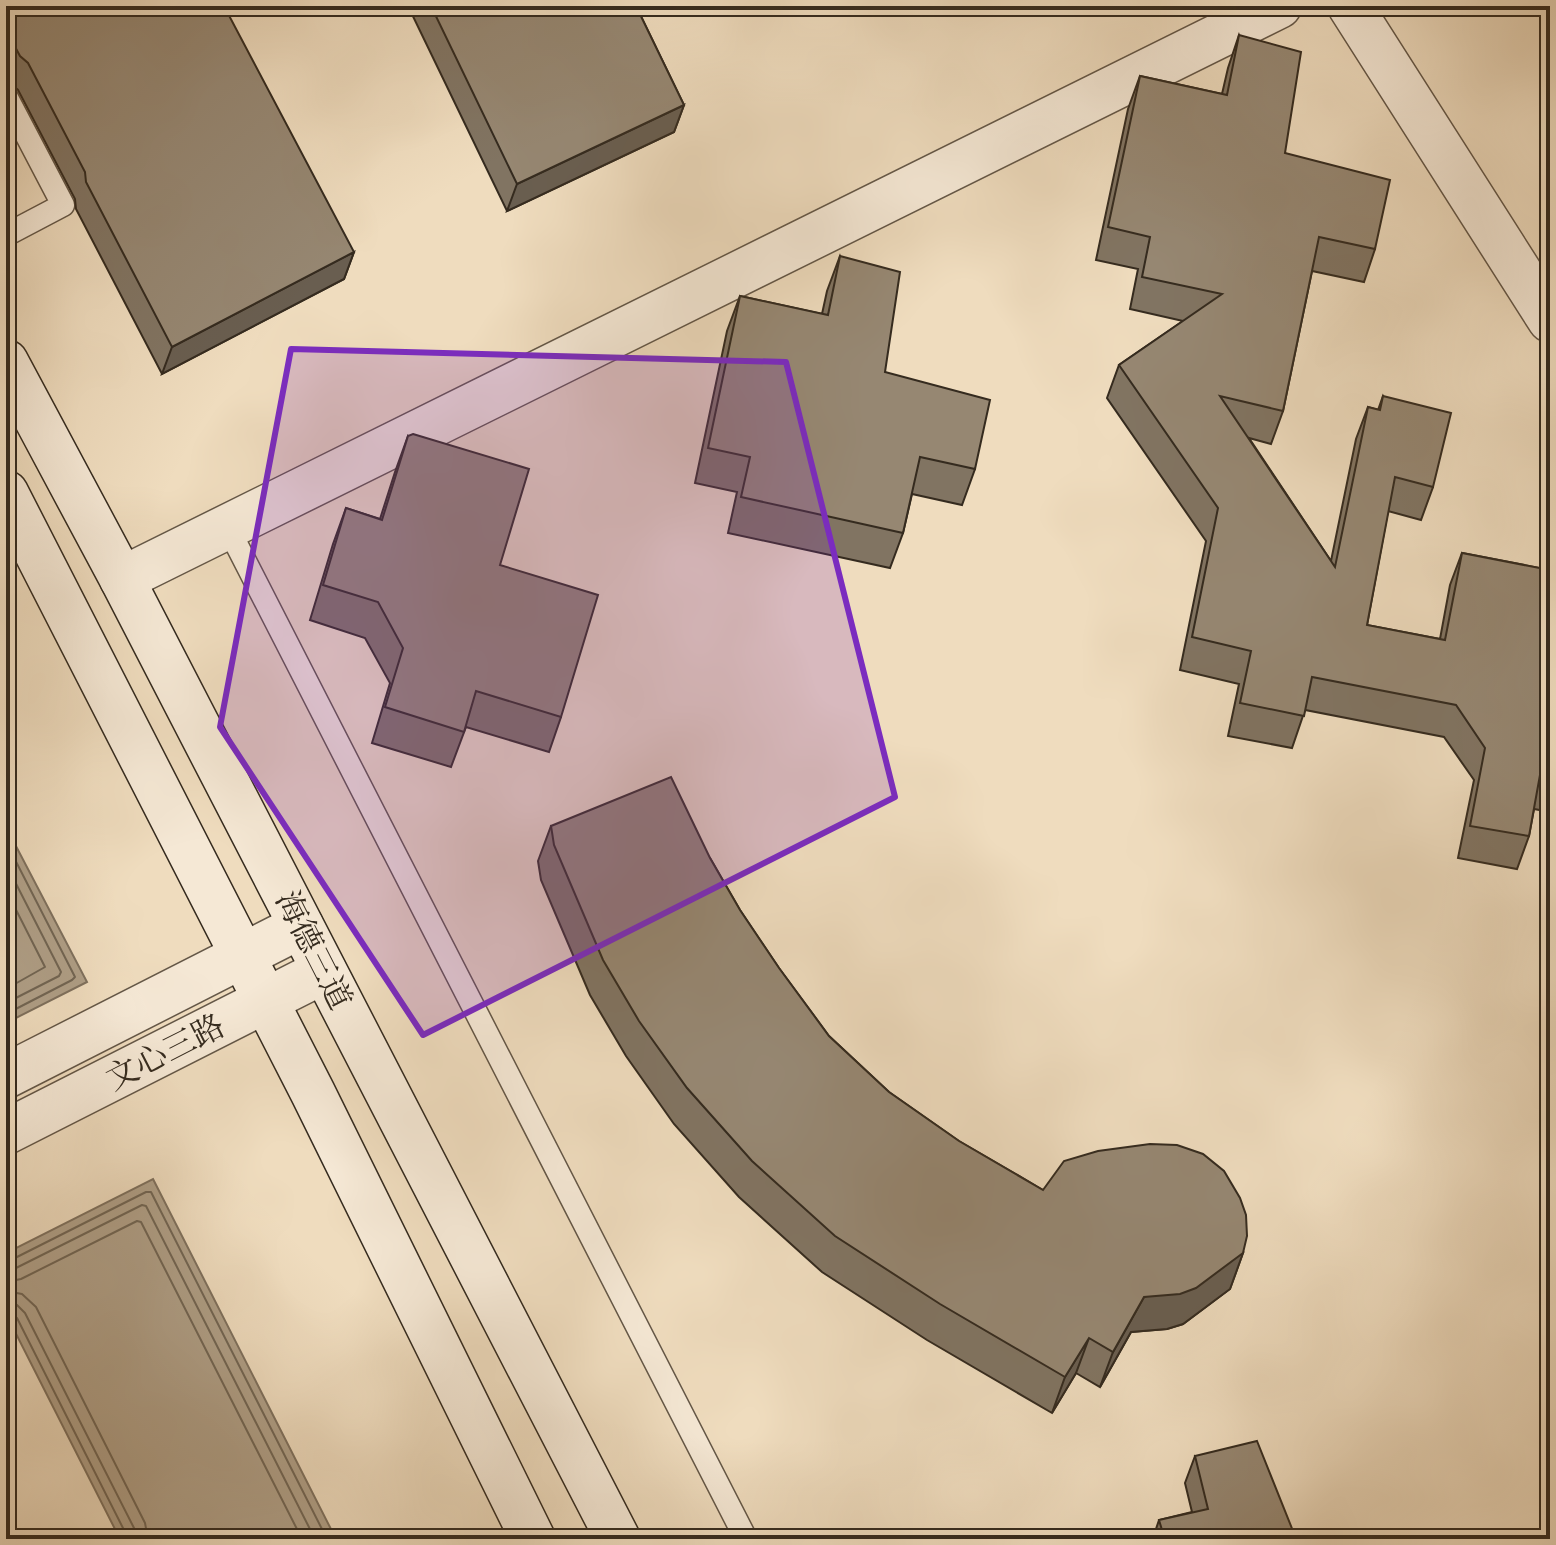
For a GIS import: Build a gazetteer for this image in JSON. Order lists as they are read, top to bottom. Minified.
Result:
{"streets":{"main road":["海德三道","文心三路"]},"crossings":[["海德三道","文心三路"]]}
